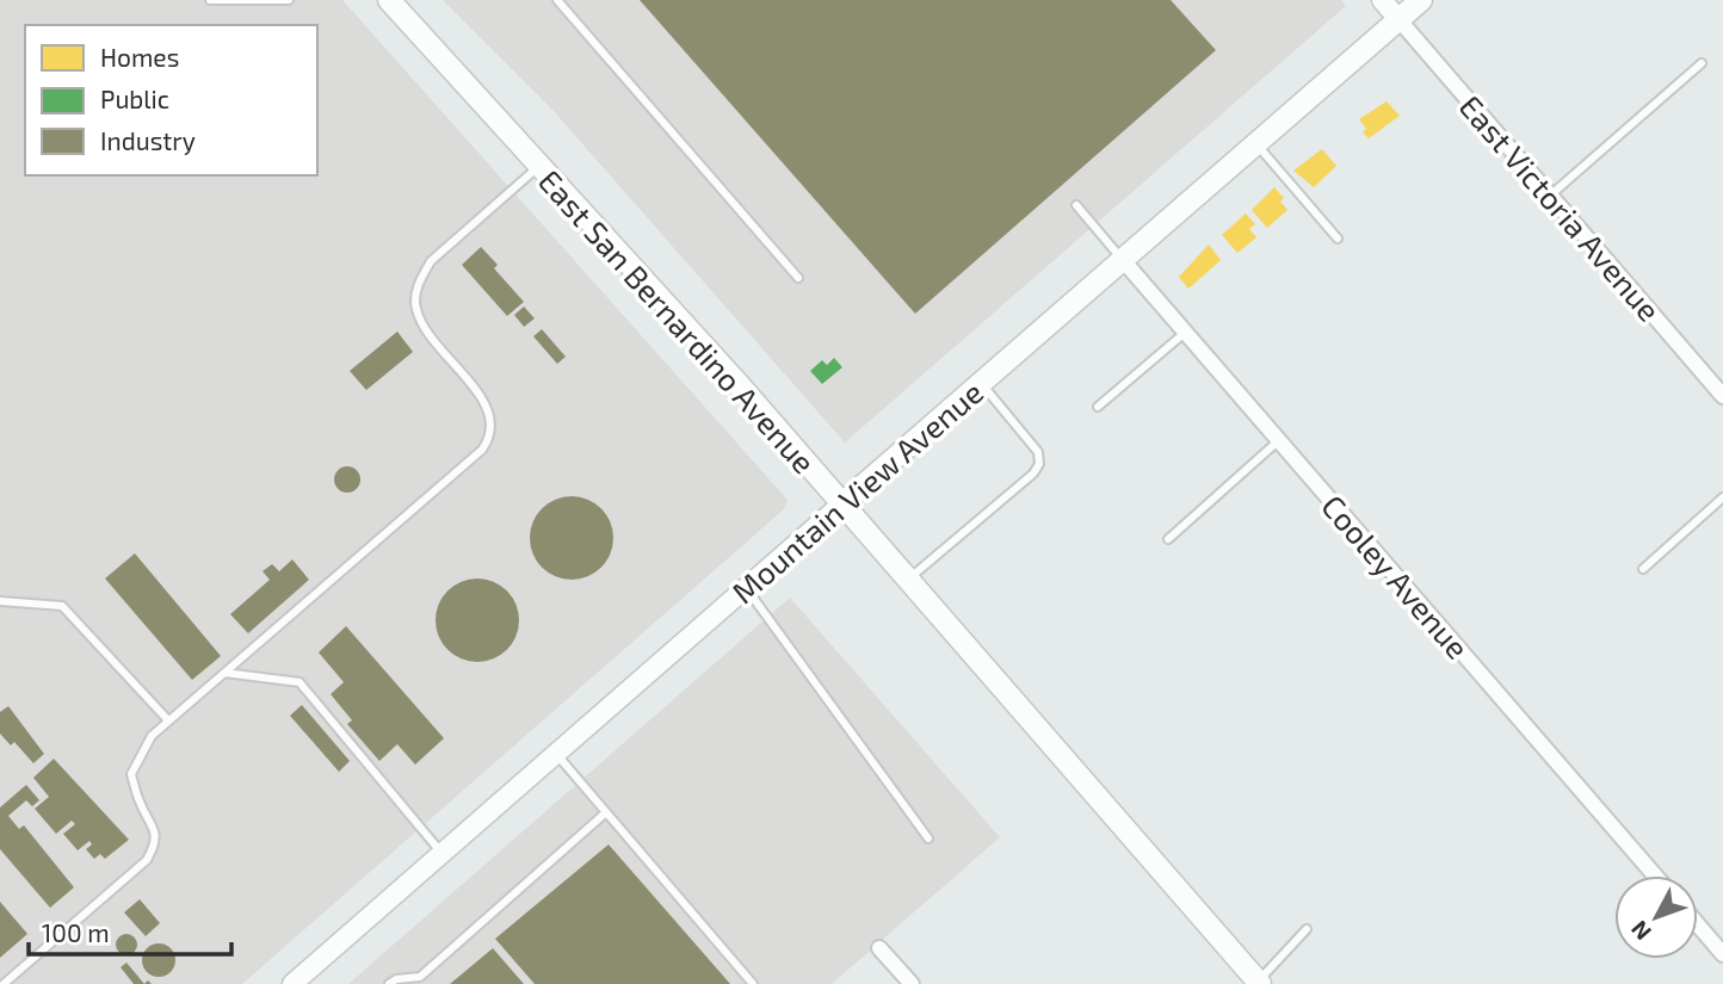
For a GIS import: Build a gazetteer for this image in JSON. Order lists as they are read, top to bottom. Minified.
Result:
{"streets":{"main road":["East San Bernardino Avenue","Mountain View Avenue"],"street":["East Victoria Avenue","Cooley Avenue"]},"crossings":[["East Victoria Avenue","Mountain View Avenue"],["East San Bernardino Avenue","Mountain View Avenue"],["Mountain View Avenue","Cooley Avenue"]],"legend":["Homes","Public","Industry"],"scale_bar":"100 m","north":"bottom left"}
